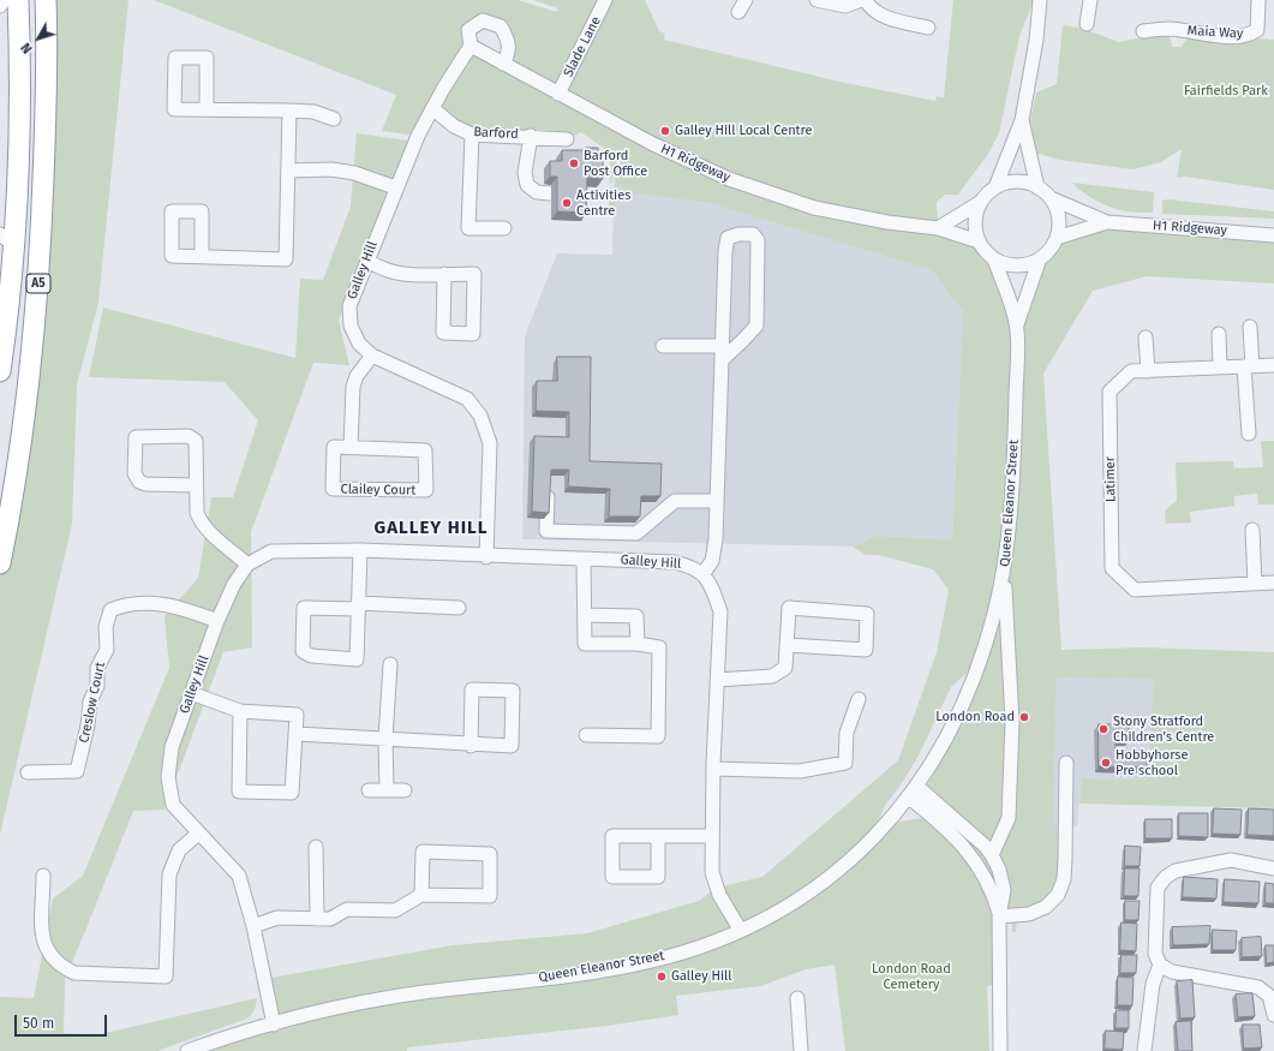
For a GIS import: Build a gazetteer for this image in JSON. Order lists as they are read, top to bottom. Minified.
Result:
{"streets":{"highway":["A5"],"street":["Maia Way","Slade Lane","Barford","H1 Ridgeway","Galley Hill","Latimer","Clailey Court","Queen Eleanor Street","Creslow Court"]},"crossings":[["Slade Lane","H1 Ridgeway"],["Barford","Galley Hill"],["H1 Ridgeway","Galley Hill"],["H1 Ridgeway","Queen Eleanor Street"],["Galley Hill","Queen Eleanor Street"],["Galley Hill","Creslow Court"]],"districts":["GALLEY HILL"],"parks":["Fairfields Park","London Road Cemetery"],"places":["Galley Hill Local Centre","Barford Post Office","Activities Centre","London Road","Stony Stratford Children’s Centre","Hobbyhorse Pre school","Galley Hill"],"scale_bar":"50 m","north":"bottom left"}
